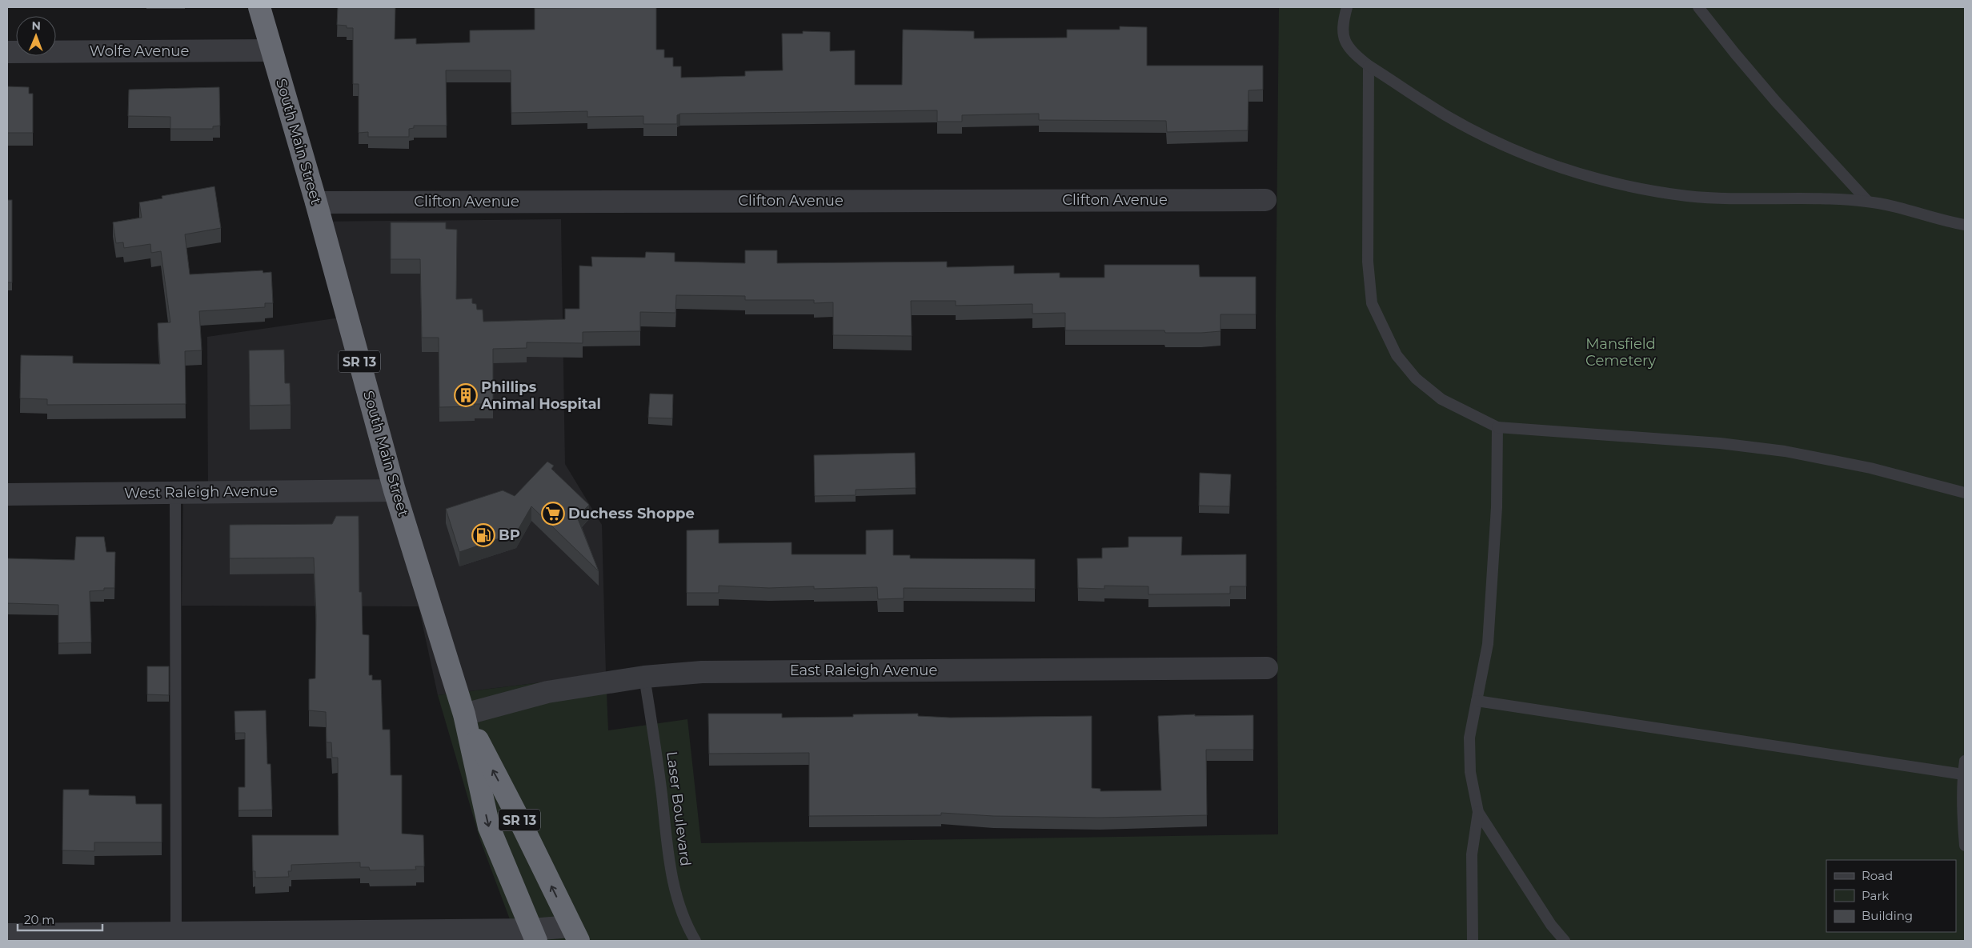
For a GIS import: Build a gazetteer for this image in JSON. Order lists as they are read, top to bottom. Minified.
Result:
{"streets":{"highway":["South Main Street","SR 13"],"street":["Wolfe Avenue","Clifton Avenue","West Raleigh Avenue","East Raleigh Avenue"],"lane":["Laser Boulevard"]},"crossings":[["Wolfe Avenue","South Main Street"],["South Main Street","Clifton Avenue"],["South Main Street","West Raleigh Avenue"],["South Main Street","East Raleigh Avenue"],["East Raleigh Avenue","Laser Boulevard"]],"parks":["Mansfield Cemetery"],"places":{"building":["Phillips Animal Hospital"],"supermarket":["Duchess Shoppe"],"fuel station":["BP"]},"legend":["Road","Park","Building"],"scale_bar":"20 m","north":"top"}
